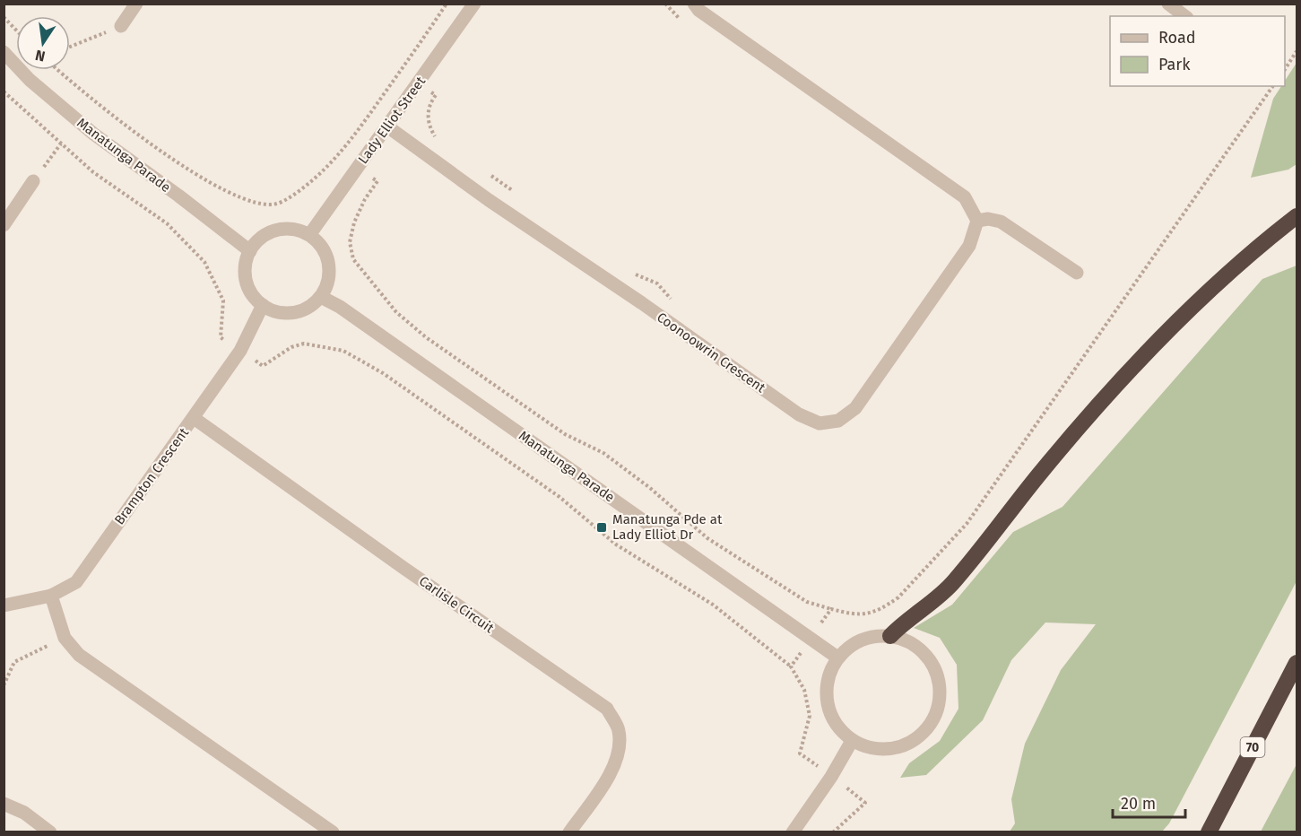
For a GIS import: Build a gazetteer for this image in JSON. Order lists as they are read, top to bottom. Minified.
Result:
{"streets":{"highway":["70"],"street":["Lady Elliot Street","Manatunga Parade","Coonoowrin Crescent","Brampton Crescent","Carlisle Circuit"]},"crossings":[["Lady Elliot Street","Manatunga Parade"],["Lady Elliot Street","Coonoowrin Crescent"],["Lady Elliot Street","Brampton Crescent"],["Manatunga Parade","Brampton Crescent"],["Brampton Crescent","Carlisle Circuit"]],"places":{"transit":["Manatunga Pde at Lady Elliot Dr"]},"legend":["Road","Park"],"scale_bar":"20 m","north":"bottom"}
